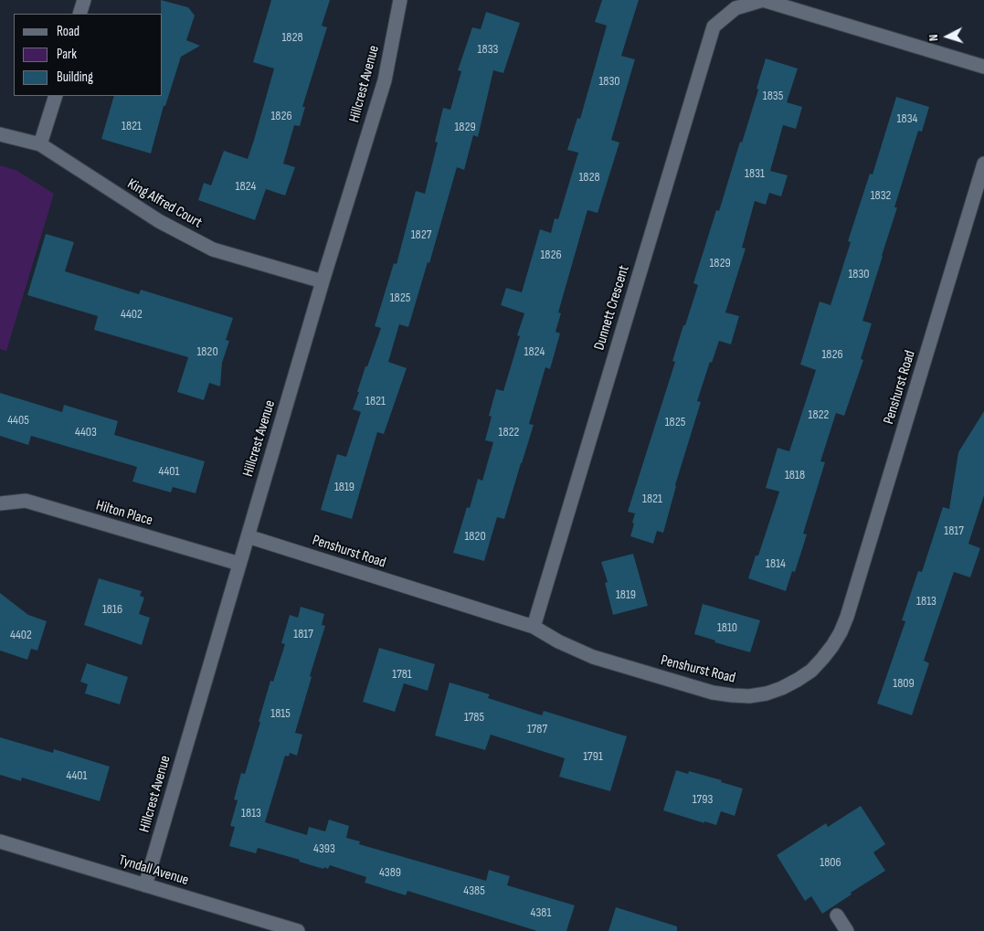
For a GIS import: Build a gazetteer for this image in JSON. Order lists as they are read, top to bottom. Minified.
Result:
{"streets":{"street":["Hillcrest Avenue","King Alfred Court","Dunnett Crescent","Penshurst Road","Hilton Place","Tyndall Avenue"]},"crossings":[["Hillcrest Avenue","King Alfred Court"],["Hillcrest Avenue","Penshurst Road"],["Hillcrest Avenue","Hilton Place"],["Hillcrest Avenue","Tyndall Avenue"],["Dunnett Crescent","Penshurst Road"]],"house_numbers":["1828","1833","1830","1835","1826","1834","1821","1829","1831","1828","1824","1832","1827","1826","1829","1830","1825","4402","1820","1824","1826","1821","1822","4405","1825","4403","1822","4401","1818","1819","1821","1817","1820","1814","1819","1813","1816","1810","1817","4402","1781","1809","1815","1785","1787","1791","4401","1793","1813","4393","1806","4389","4385","4381"],"legend":["Road","Park","Building"],"north":"left"}
